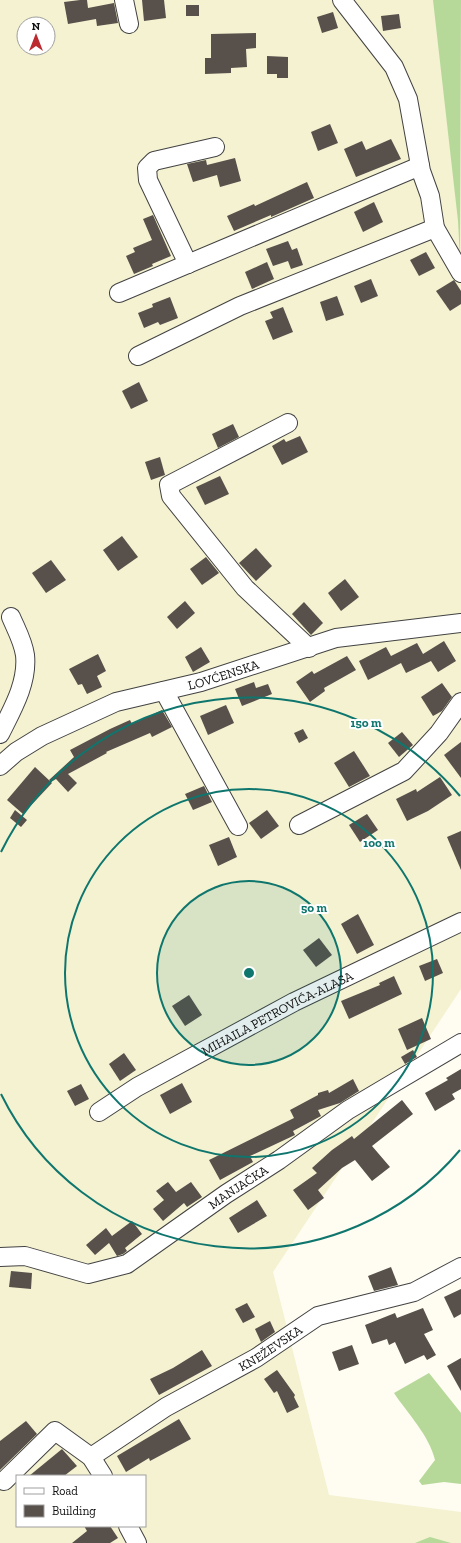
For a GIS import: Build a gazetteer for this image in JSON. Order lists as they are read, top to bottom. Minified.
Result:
{"streets":{"street":["LOVĆENSKA","MIHAILA PETROVIĆA-ALASA","MANJAČKA","KNEŽEVSKA"]},"legend":["Road","Building"],"north":"top","rings":["150 m","100 m","50 m"]}
